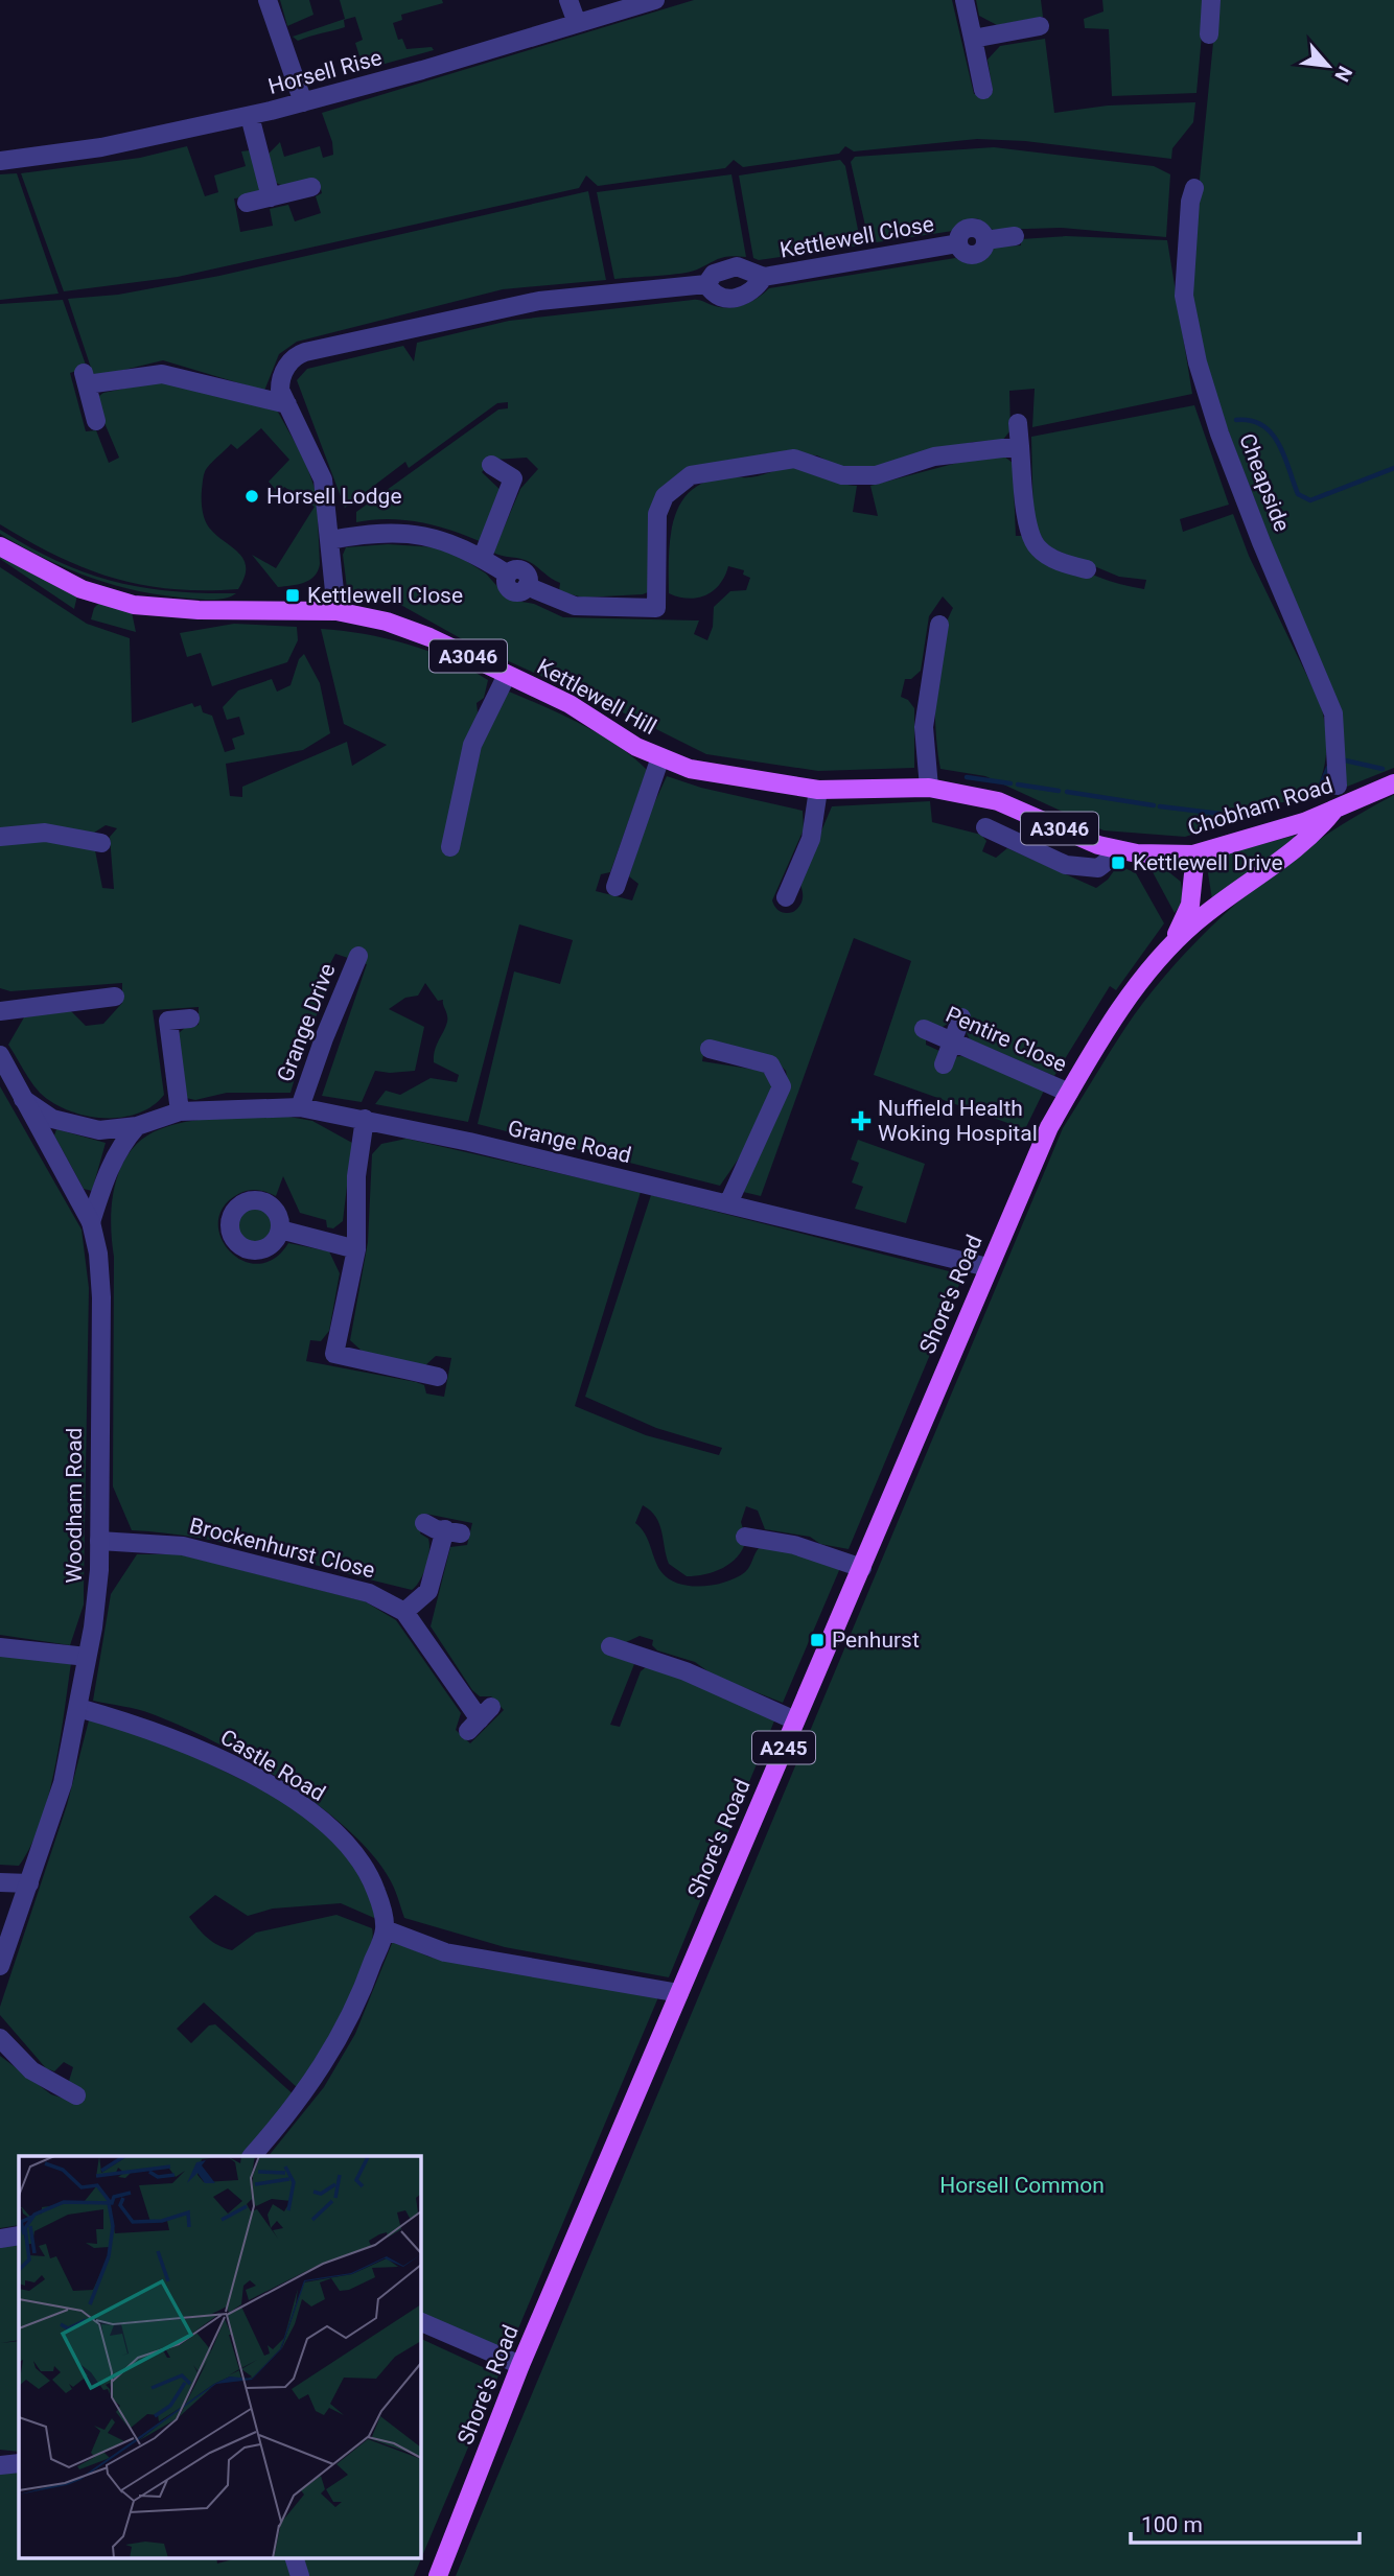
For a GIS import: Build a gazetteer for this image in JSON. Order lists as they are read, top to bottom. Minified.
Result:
{"streets":{"main road":["A3046","Kettlewell Hill","Chobham Road","Shore's Road","A245"],"street":["Horsell Rise","Kettlewell Close","Cheapside","Grange Drive","Pentire Close","Grange Road","Woodham Road","Brockenhurst Close","Castle Road"]},"crossings":[["Kettlewell Close","Kettlewell Hill"],["Kettlewell Hill","Chobham Road"],["Chobham Road","Shore's Road"],["Grange Drive","Grange Road"],["Pentire Close","Shore's Road"],["Grange Road","Shore's Road"],["Grange Road","Woodham Road"],["Woodham Road","Brockenhurst Close"],["Woodham Road","Castle Road"]],"parks":["Horsell Common"],"places":{"other":["Horsell Lodge"],"transit":["Kettlewell Close","Kettlewell Drive","Penhurst"],"health":["Nuffield Health Woking Hospital"]},"scale_bar":"100 m","north":"bottom right"}
